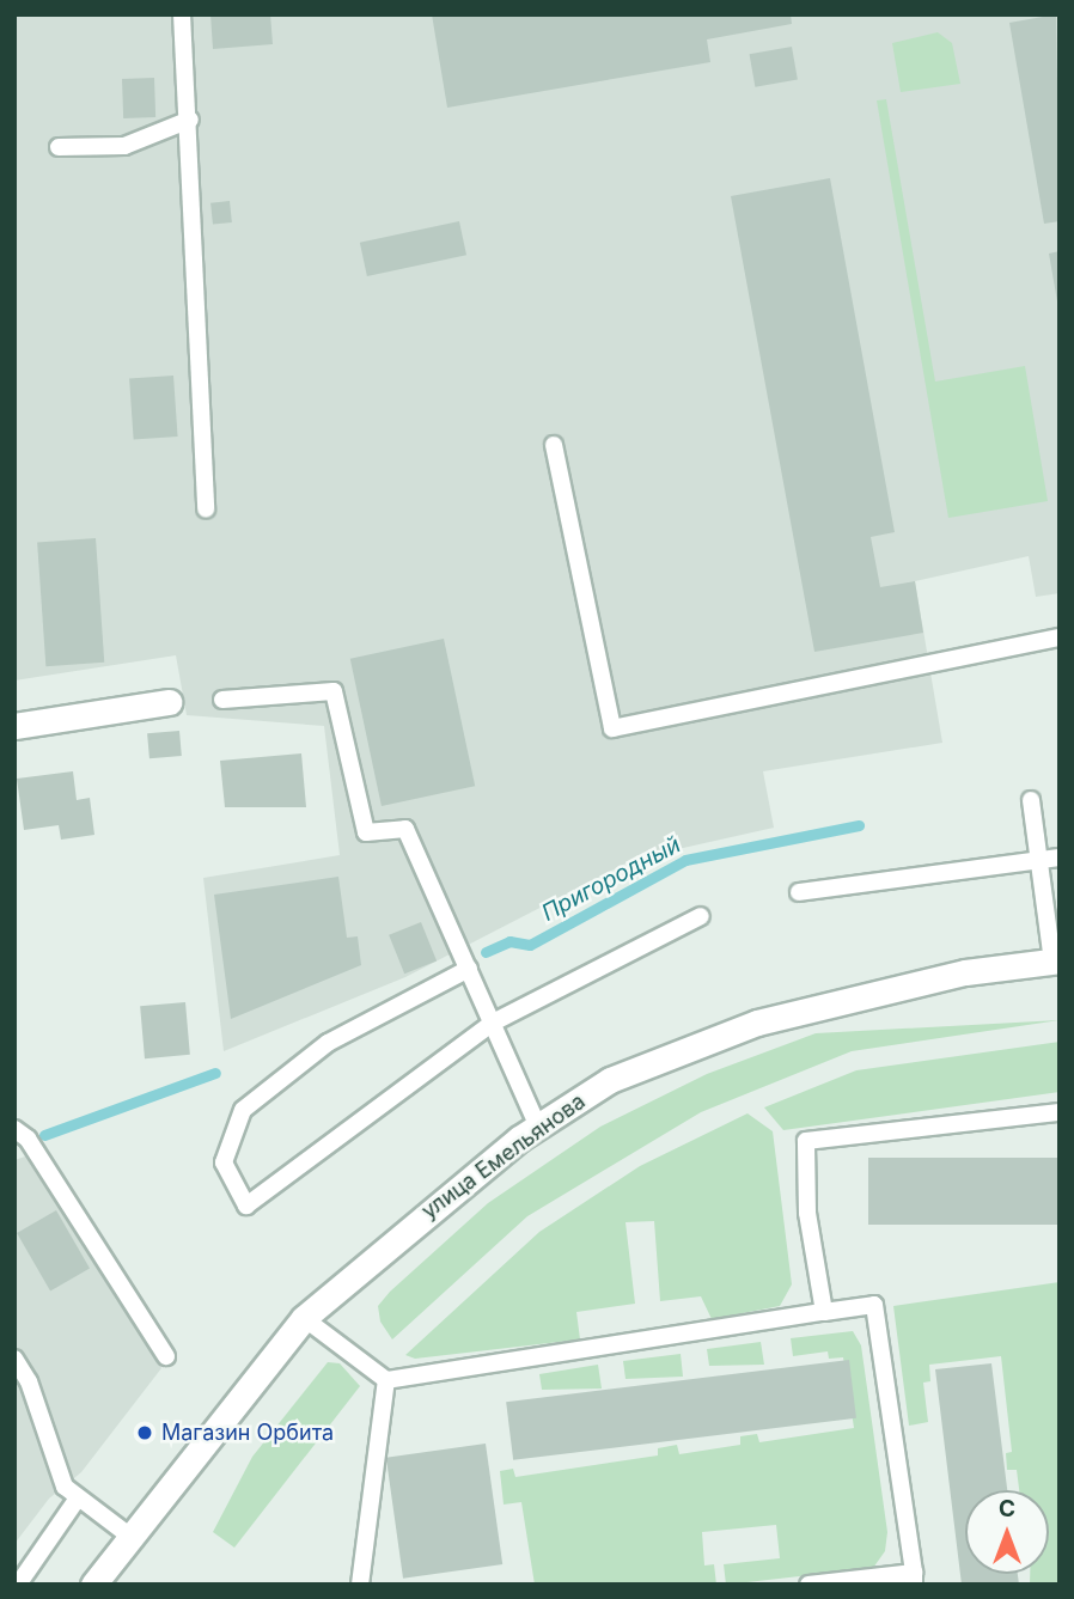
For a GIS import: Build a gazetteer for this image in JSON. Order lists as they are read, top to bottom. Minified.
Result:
{"streets":{"main road":["улица Емельянова"]},"water":["Пригородный"],"places":["Магазин Орбита"],"north":"top"}
